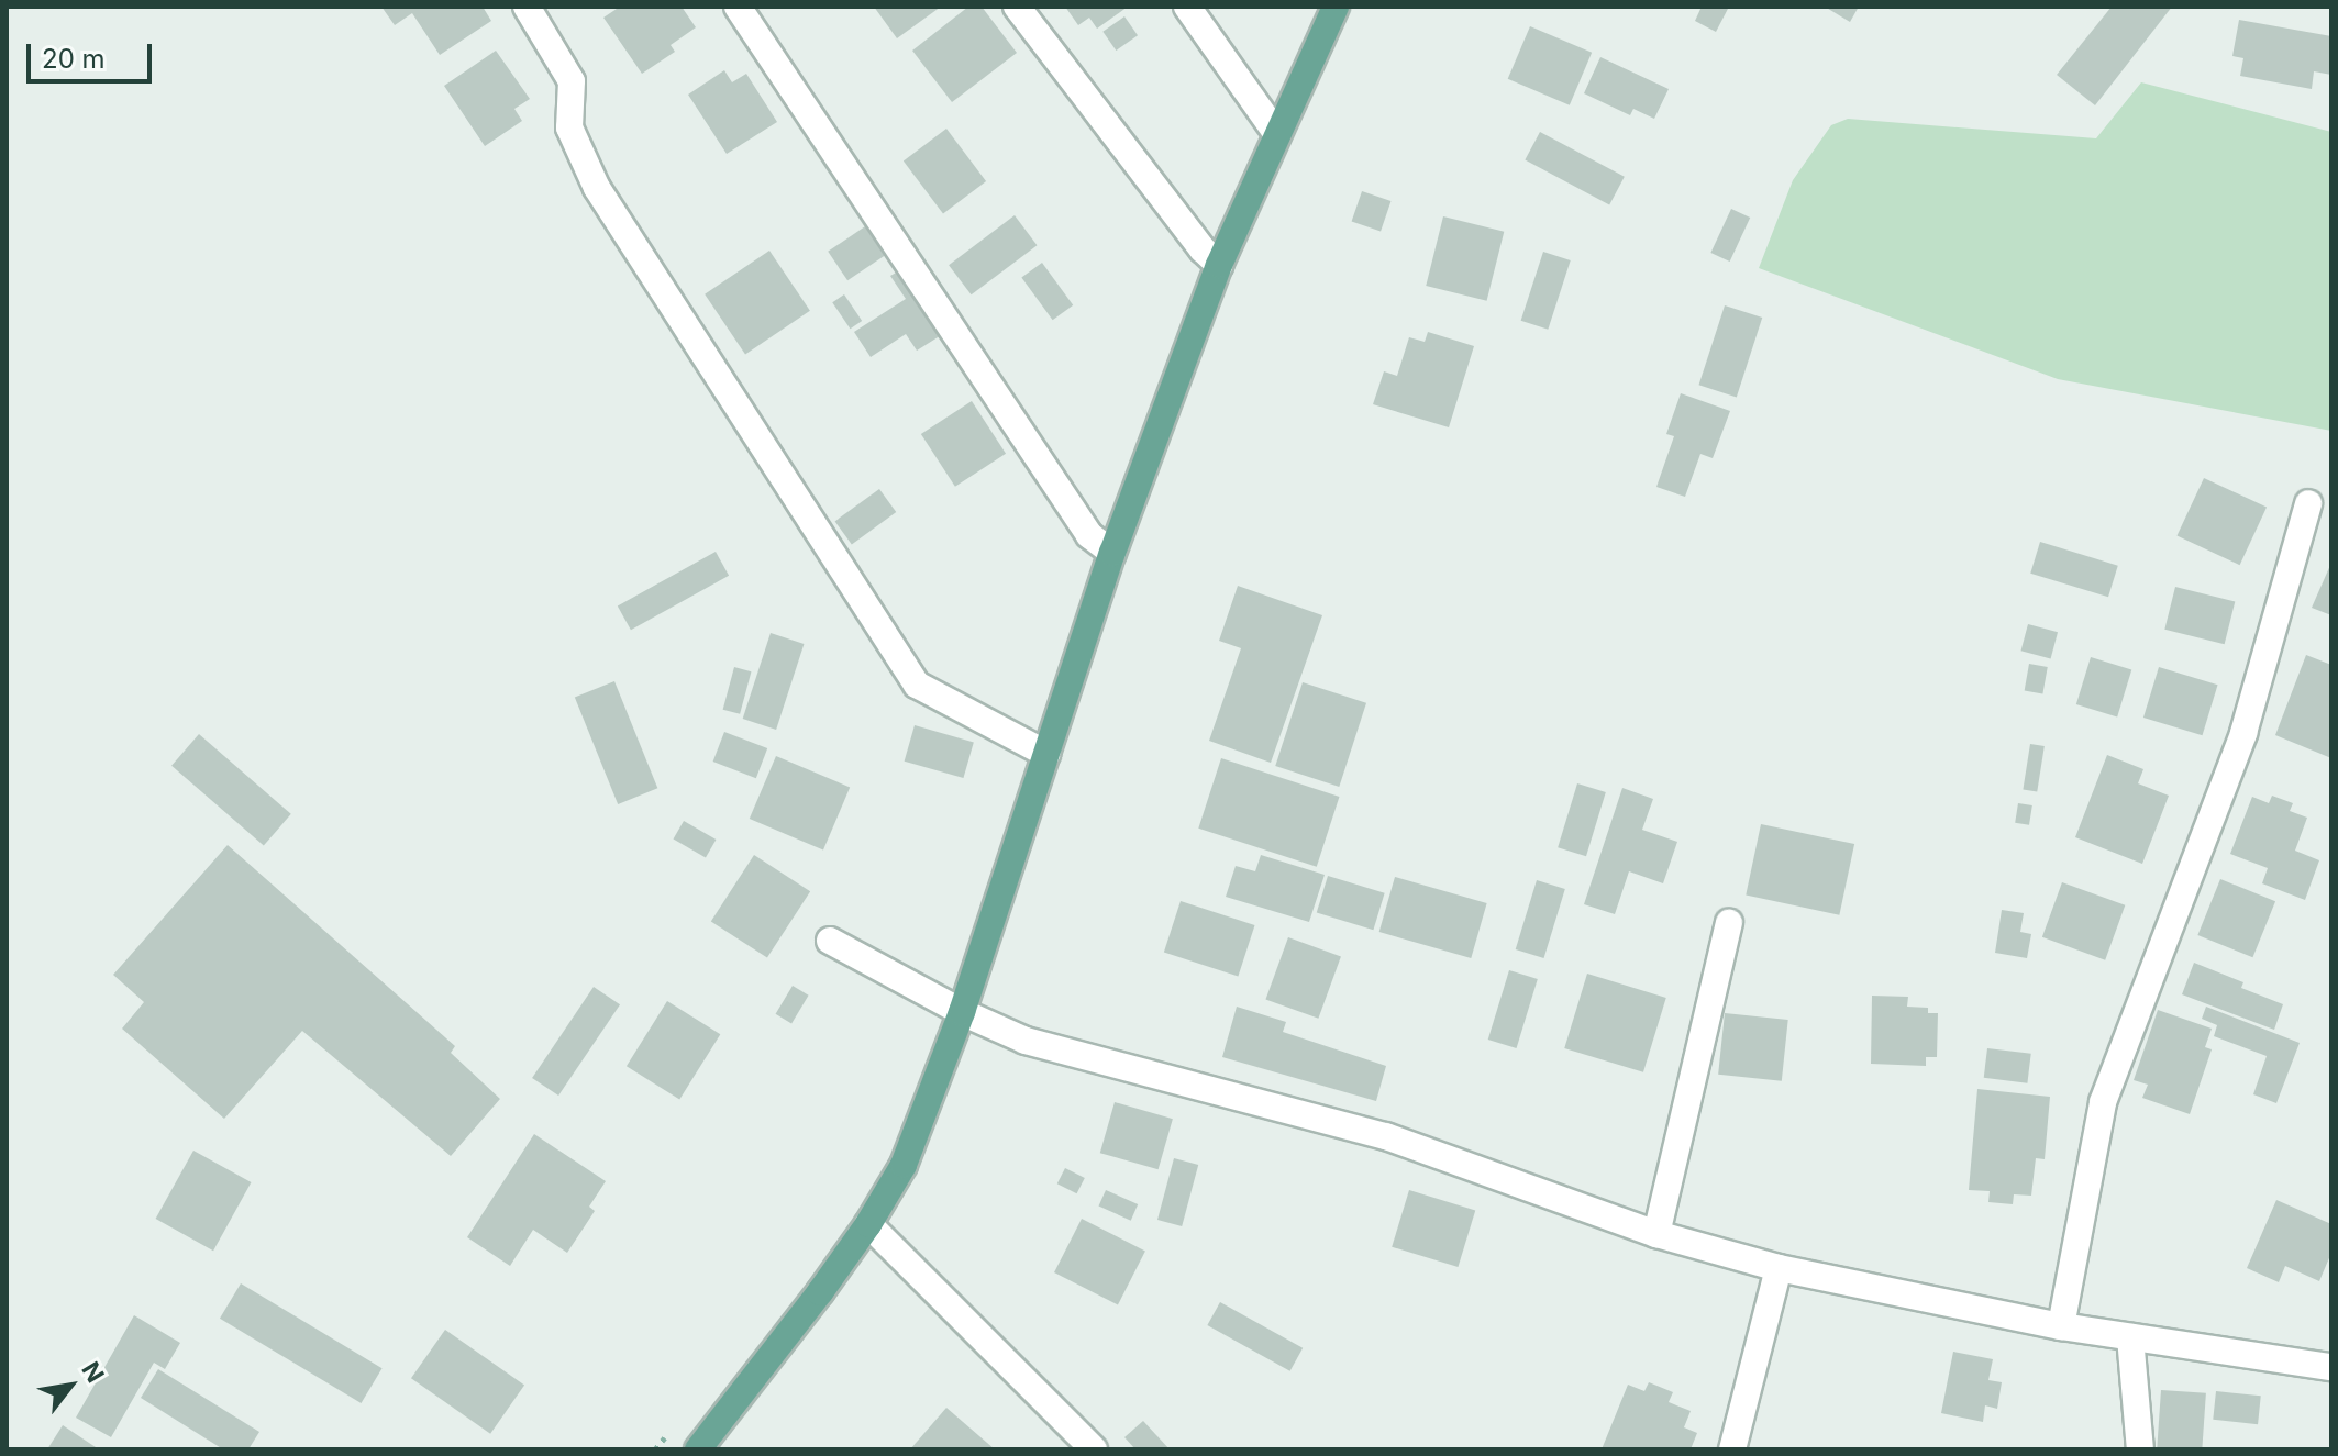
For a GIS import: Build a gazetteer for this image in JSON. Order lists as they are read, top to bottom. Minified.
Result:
{"scale_bar":"20 m","north":"top right"}
